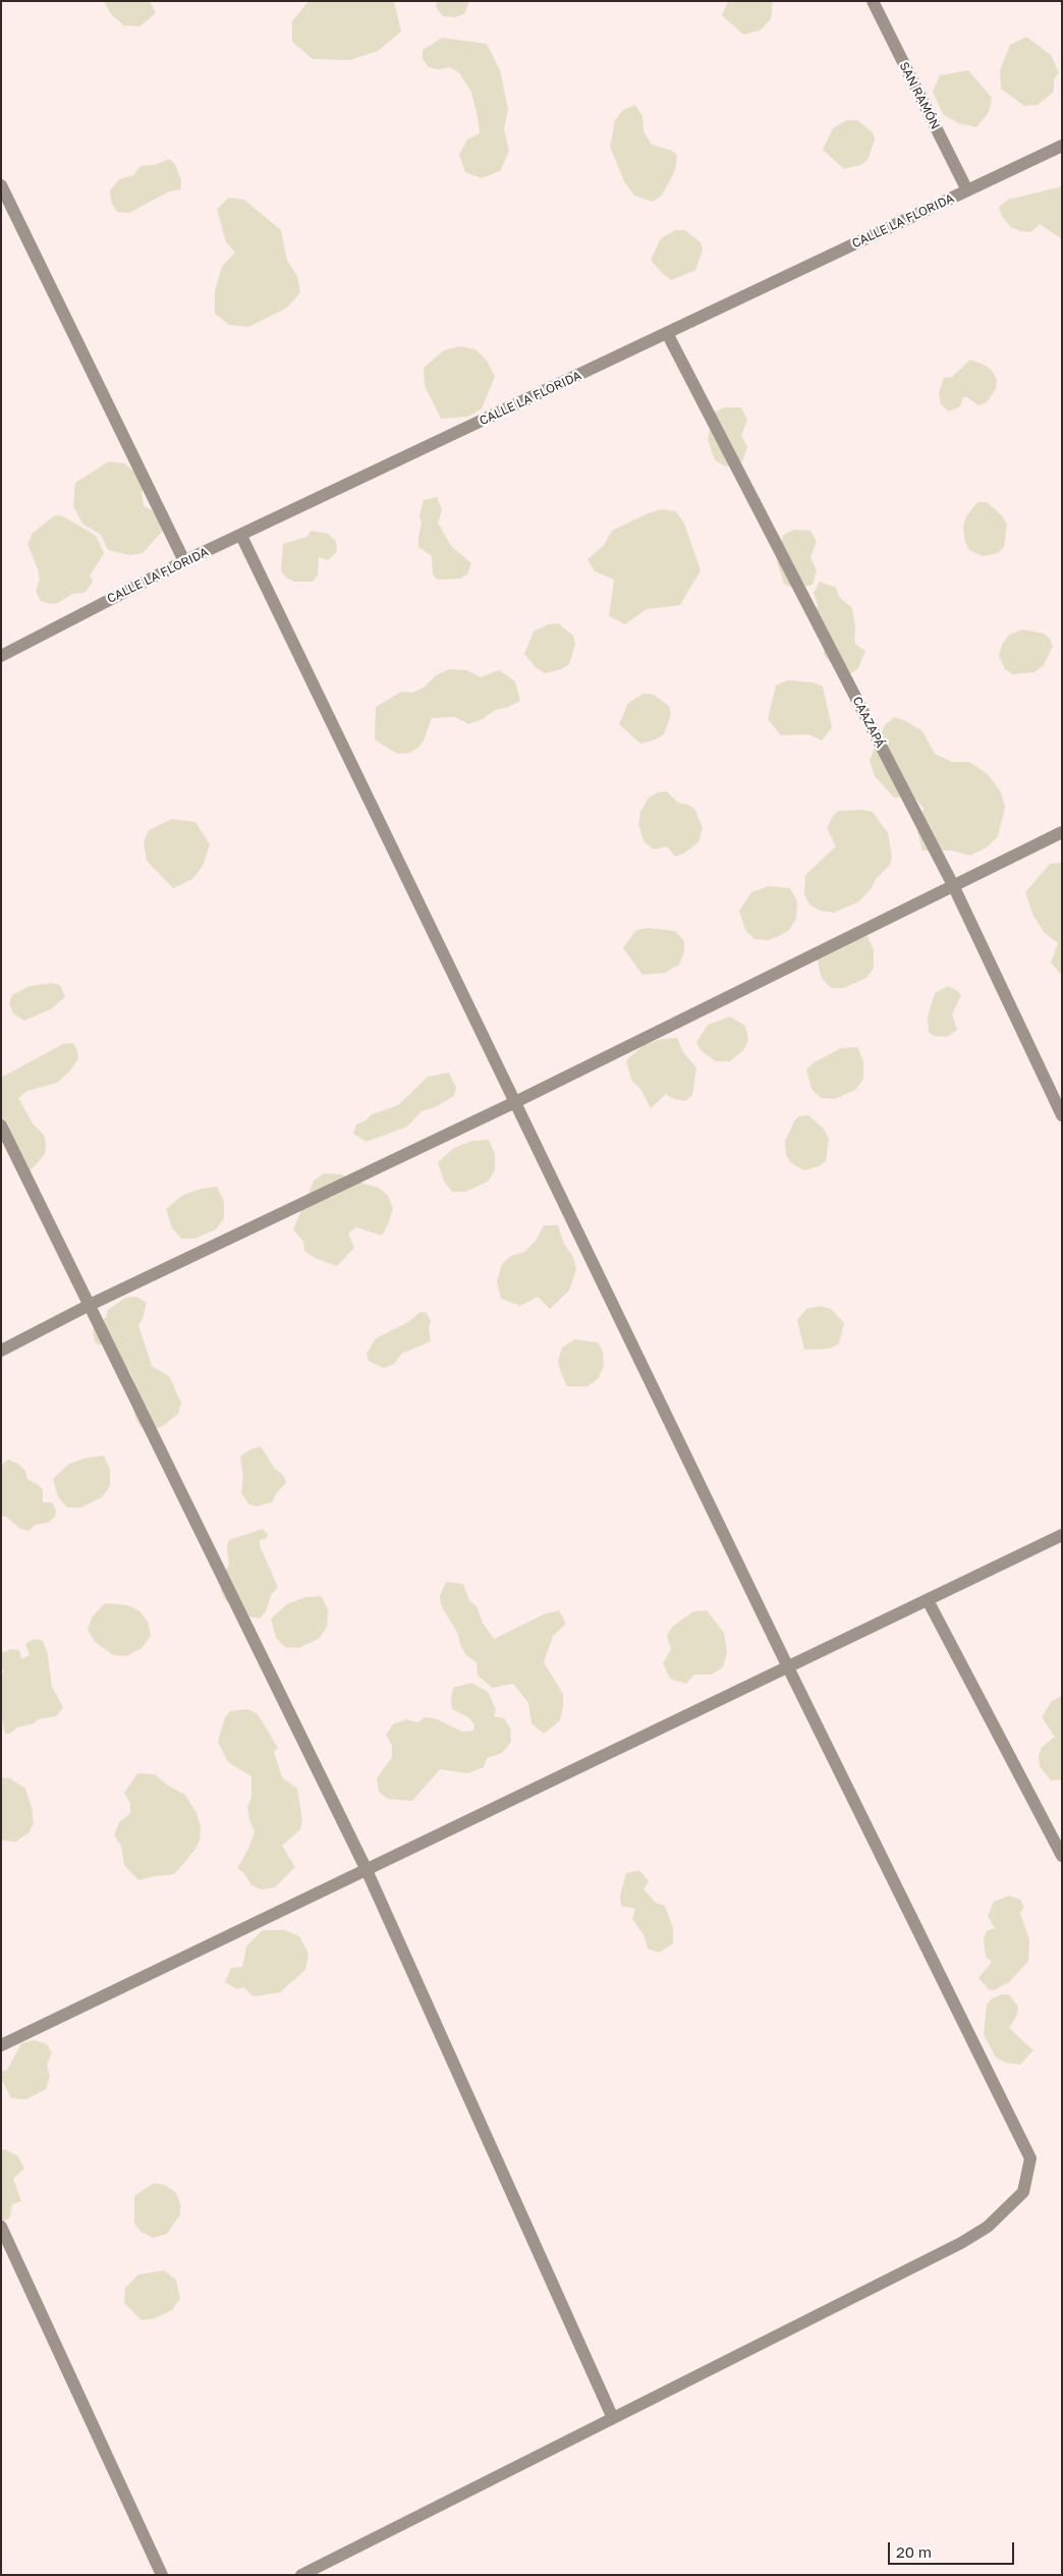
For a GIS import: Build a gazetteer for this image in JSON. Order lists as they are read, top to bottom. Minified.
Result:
{"streets":{"street":["SAN RAMÓN","CALLE LA FLORIDA","CAAZAPÁ"]},"crossings":[["SAN RAMÓN","CALLE LA FLORIDA"],["CALLE LA FLORIDA","CAAZAPÁ"]],"scale_bar":"20 m"}
